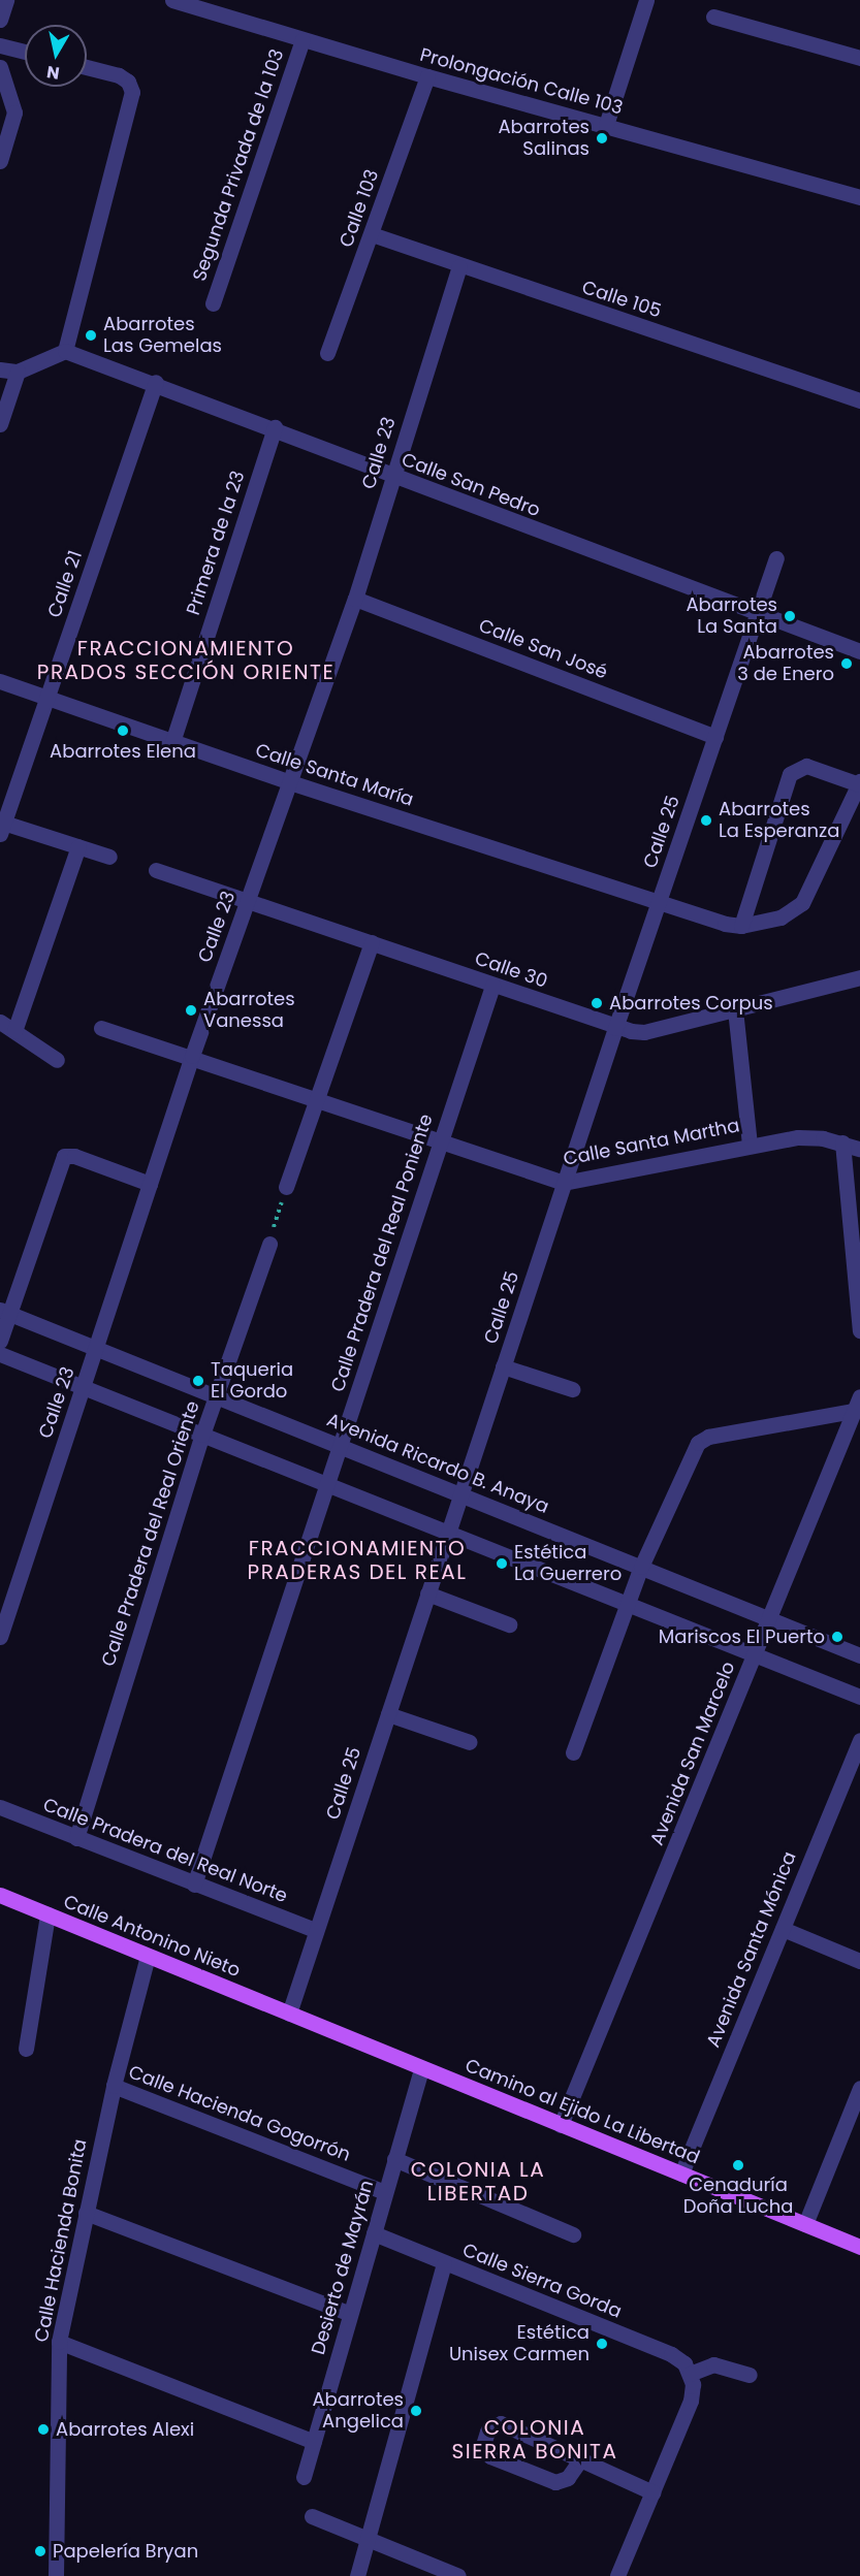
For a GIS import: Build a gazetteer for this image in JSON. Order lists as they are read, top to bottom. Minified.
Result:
{"streets":{"main road":["Calle Antonino Nieto","Camino al Ejido La Libertad"],"street":["Prolongación Calle 103","Segunda Privada de la 103","Calle 103","Calle 105","Calle 23","Calle San Pedro","Primera de la 23","Calle 21","Calle San José","Calle Santa María","Calle 25","Calle 30","Calle Santa Martha","Calle Pradera del Real Poniente","Avenida Ricardo B. Anaya","Calle Pradera del Real Oriente","Avenida San Marcelo","Calle Pradera del Real Norte","Avenida Santa Mónica","Calle Hacienda Gogorrón","Calle Hacienda Bonita","Desierto de Mayrán","Calle Sierra Gorda"]},"crossings":[["Prolongación Calle 103","Segunda Privada de la 103"],["Prolongación Calle 103","Calle 103"],["Calle 103","Calle 105"],["Calle 105","Calle 23"],["Calle 23","Calle San Pedro"],["Calle 23","Calle San José"],["Calle 23","Calle Santa María"],["Calle 23","Calle 30"],["Calle 23","Calle Santa Martha"],["Calle 23","Avenida Ricardo B. Anaya"],["Calle San Pedro","Primera de la 23"],["Calle San Pedro","Calle 21"],["Calle San Pedro","Calle 25"],["Primera de la 23","Calle Santa María"],["Calle 21","Calle Santa María"],["Calle San José","Calle 25"],["Calle Santa María","Calle 25"],["Calle 25","Calle 30"],["Calle 25","Calle Santa Martha"],["Calle 25","Avenida Ricardo B. Anaya"],["Calle 25","Calle Pradera del Real Norte"],["Calle 25","Calle Antonino Nieto"],["Calle 25","Camino al Ejido La Libertad"],["Calle 30","Calle Pradera del Real Poniente"],["Calle Santa Martha","Calle Pradera del Real Poniente"],["Calle Pradera del Real Poniente","Avenida Ricardo B. Anaya"],["Calle Pradera del Real Poniente","Calle Pradera del Real Norte"],["Avenida Ricardo B. Anaya","Calle Pradera del Real Oriente"],["Avenida Ricardo B. Anaya","Avenida San Marcelo"],["Calle Pradera del Real Oriente","Calle Pradera del Real Norte"],["Avenida San Marcelo","Camino al Ejido La Libertad"],["Calle Antonino Nieto","Camino al Ejido La Libertad"],["Calle Antonino Nieto","Calle Hacienda Bonita"],["Avenida Santa Mónica","Camino al Ejido La Libertad"],["Camino al Ejido La Libertad","Desierto de Mayrán"],["Calle Hacienda Gogorrón","Calle Hacienda Bonita"],["Calle Hacienda Gogorrón","Desierto de Mayrán"],["Desierto de Mayrán","Calle Sierra Gorda"]],"districts":["FRACCIONAMIENTO PRADOS SECCIÓN ORIENTE","FRACCIONAMIENTO PRADERAS DEL REAL","COLONIA LA LIBERTAD","COLONIA SIERRA BONITA"],"places":["Abarrotes Salinas","Abarrotes Las Gemelas","Abarrotes La Santa","Abarrotes 3 de Enero","Abarrotes Elena","Abarrotes La Esperanza","Abarrotes Corpus","Abarrotes Vanessa","Taqueria El Gordo","Estética La Guerrero","Mariscos El Puerto","Cenaduría Doña Lucha","Estética Unisex Carmen","Abarrotes Angelica","Abarrotes Alexi","Papelería Bryan"],"north":"bottom"}
